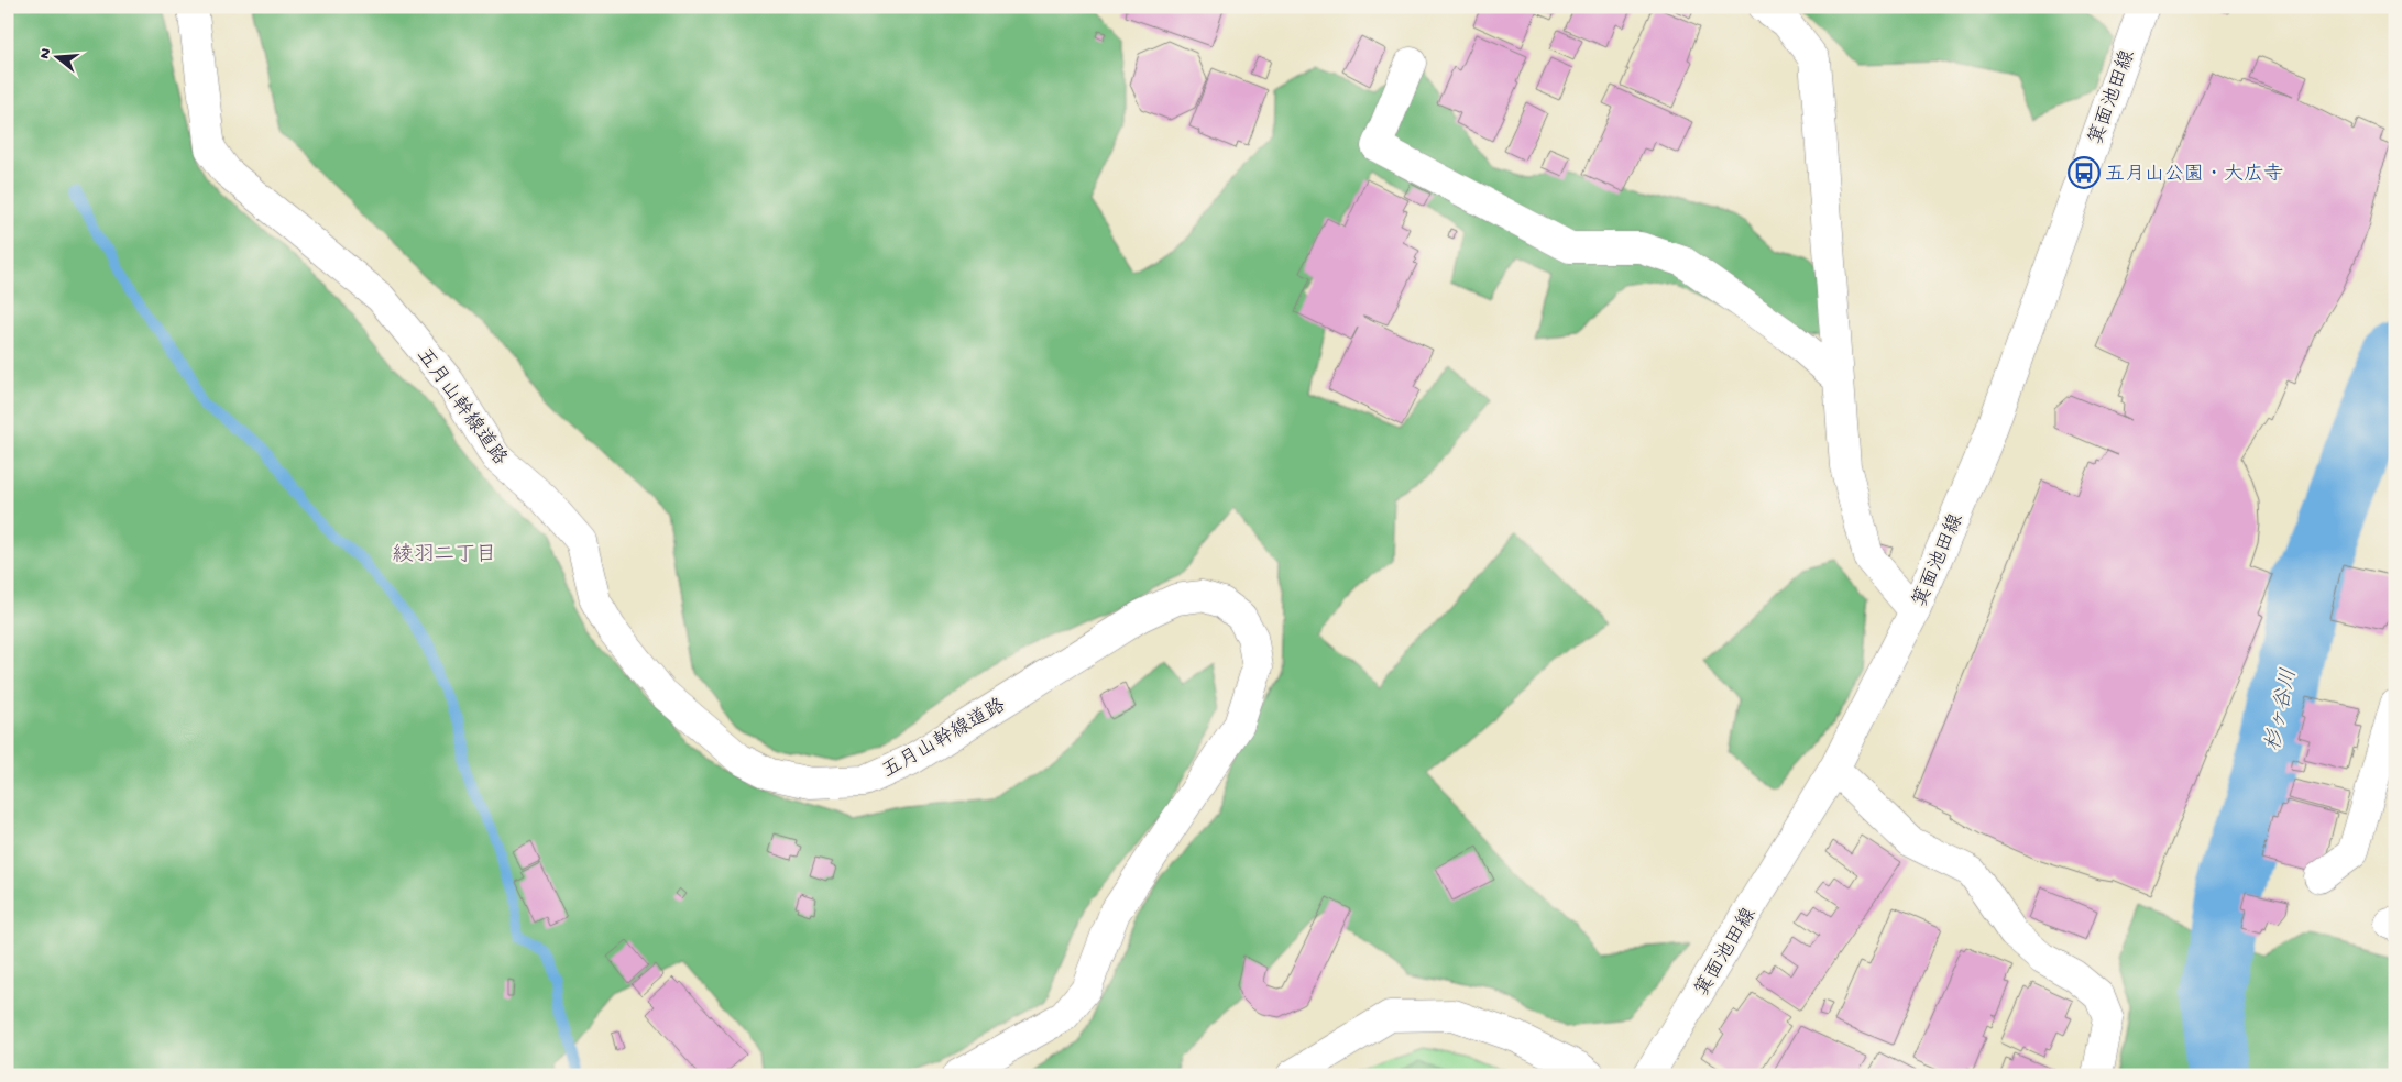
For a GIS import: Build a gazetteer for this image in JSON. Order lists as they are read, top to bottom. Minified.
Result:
{"streets":{"street":["箕面池田線","五月山幹線道路"]},"districts":["綾羽二丁目"],"water":["杉ヶ谷川"],"places":{"bus stop":["五月山公園・大広寺"]},"north":"left"}
